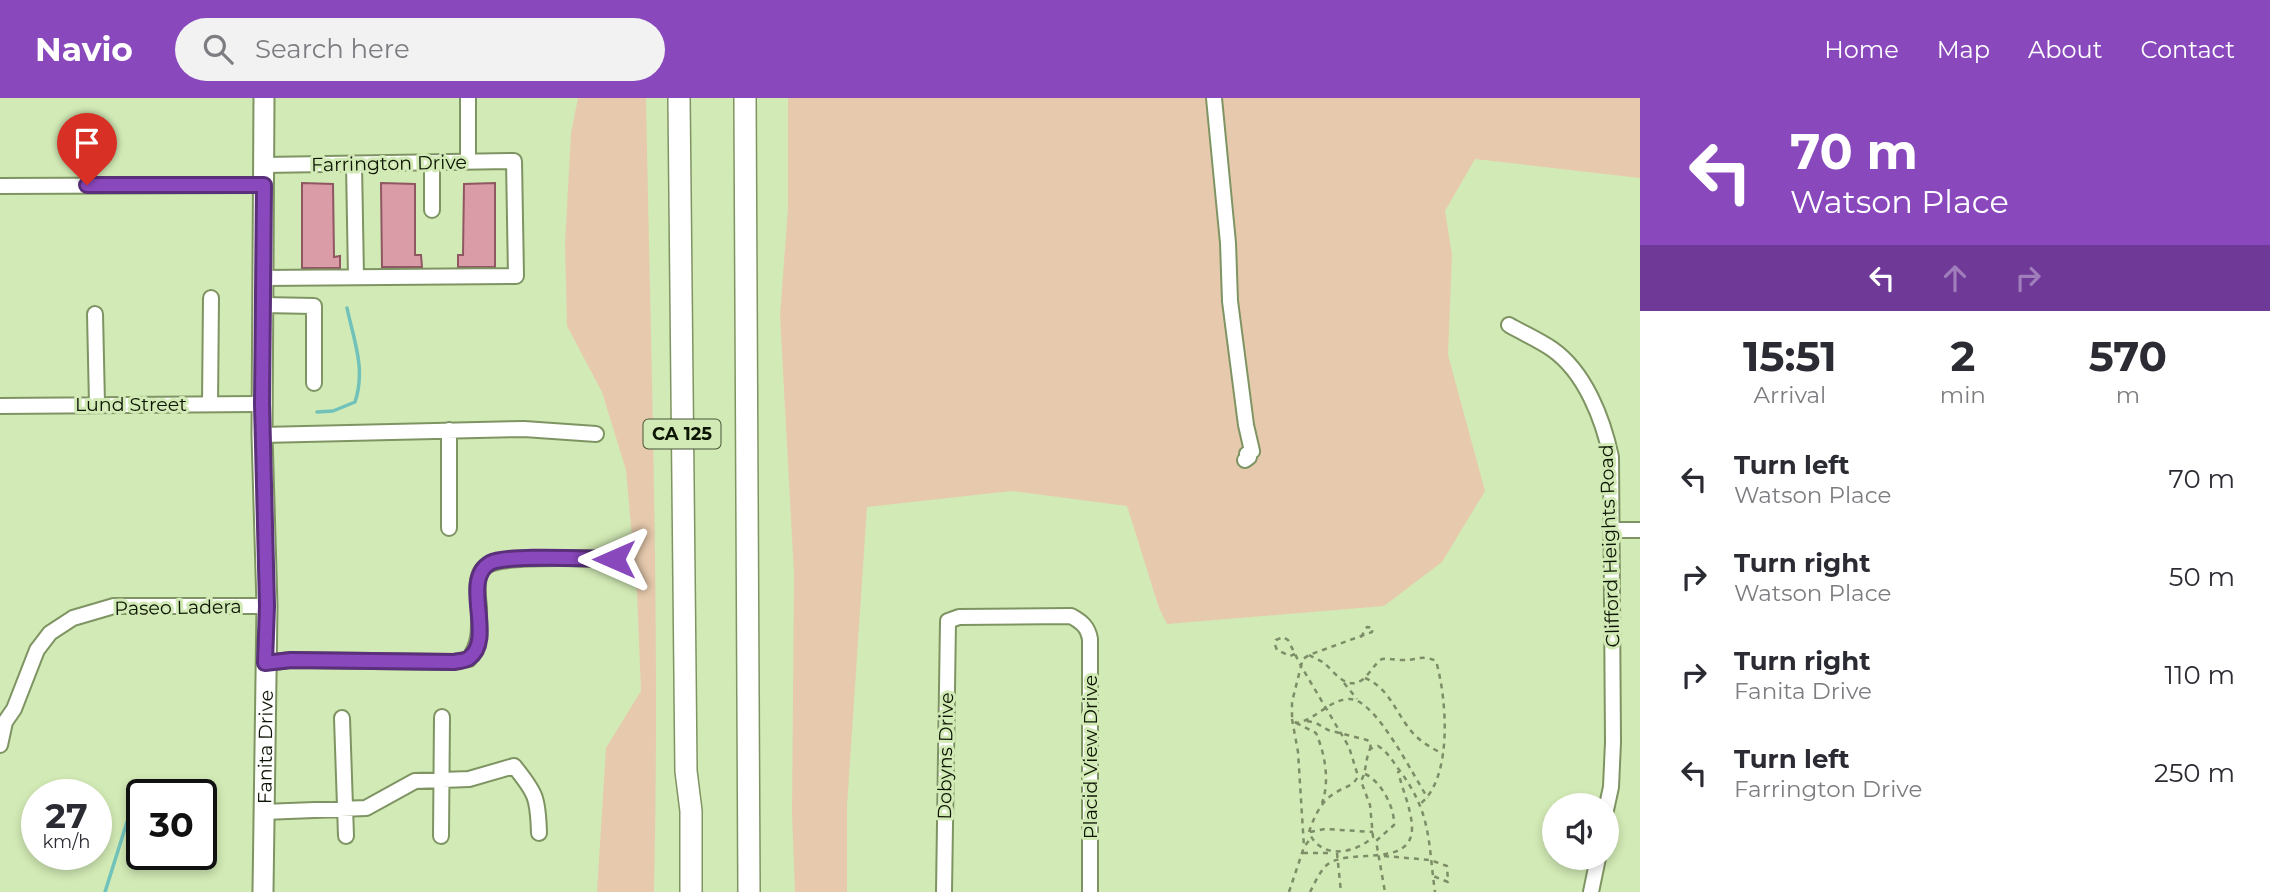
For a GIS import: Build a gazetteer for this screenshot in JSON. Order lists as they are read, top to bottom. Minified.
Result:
{"streets":{"highway":["CA 125"],"main road":["Fanita Drive"],"street":["Farrington Drive","Lund Street","Clifford Heights Road","Paseo Ladera","Dobyns Drive","Placid View Drive"]},"crossings":[["Farrington Drive","Fanita Drive"],["Lund Street","Fanita Drive"],["Paseo Ladera","Fanita Drive"],["Dobyns Drive","Placid View Drive"]],"page":{"header":"Navio","search":"Search here","nav":["Home","Map","About","Contact"],"turn":["70 m","Watson Place"],"eta":["15:51","Arrival","2","min","570","m"],"list":[{"name":"Turn left","note":"Watson Place","value":"70 m"},{"name":"Turn right","note":"Watson Place","value":"50 m"},{"name":"Turn right","note":"Fanita Drive","value":"110 m"},{"name":"Turn left","note":"Farrington Drive","value":"250 m"}],"speed":"27 km/h","limit":"30"}}
